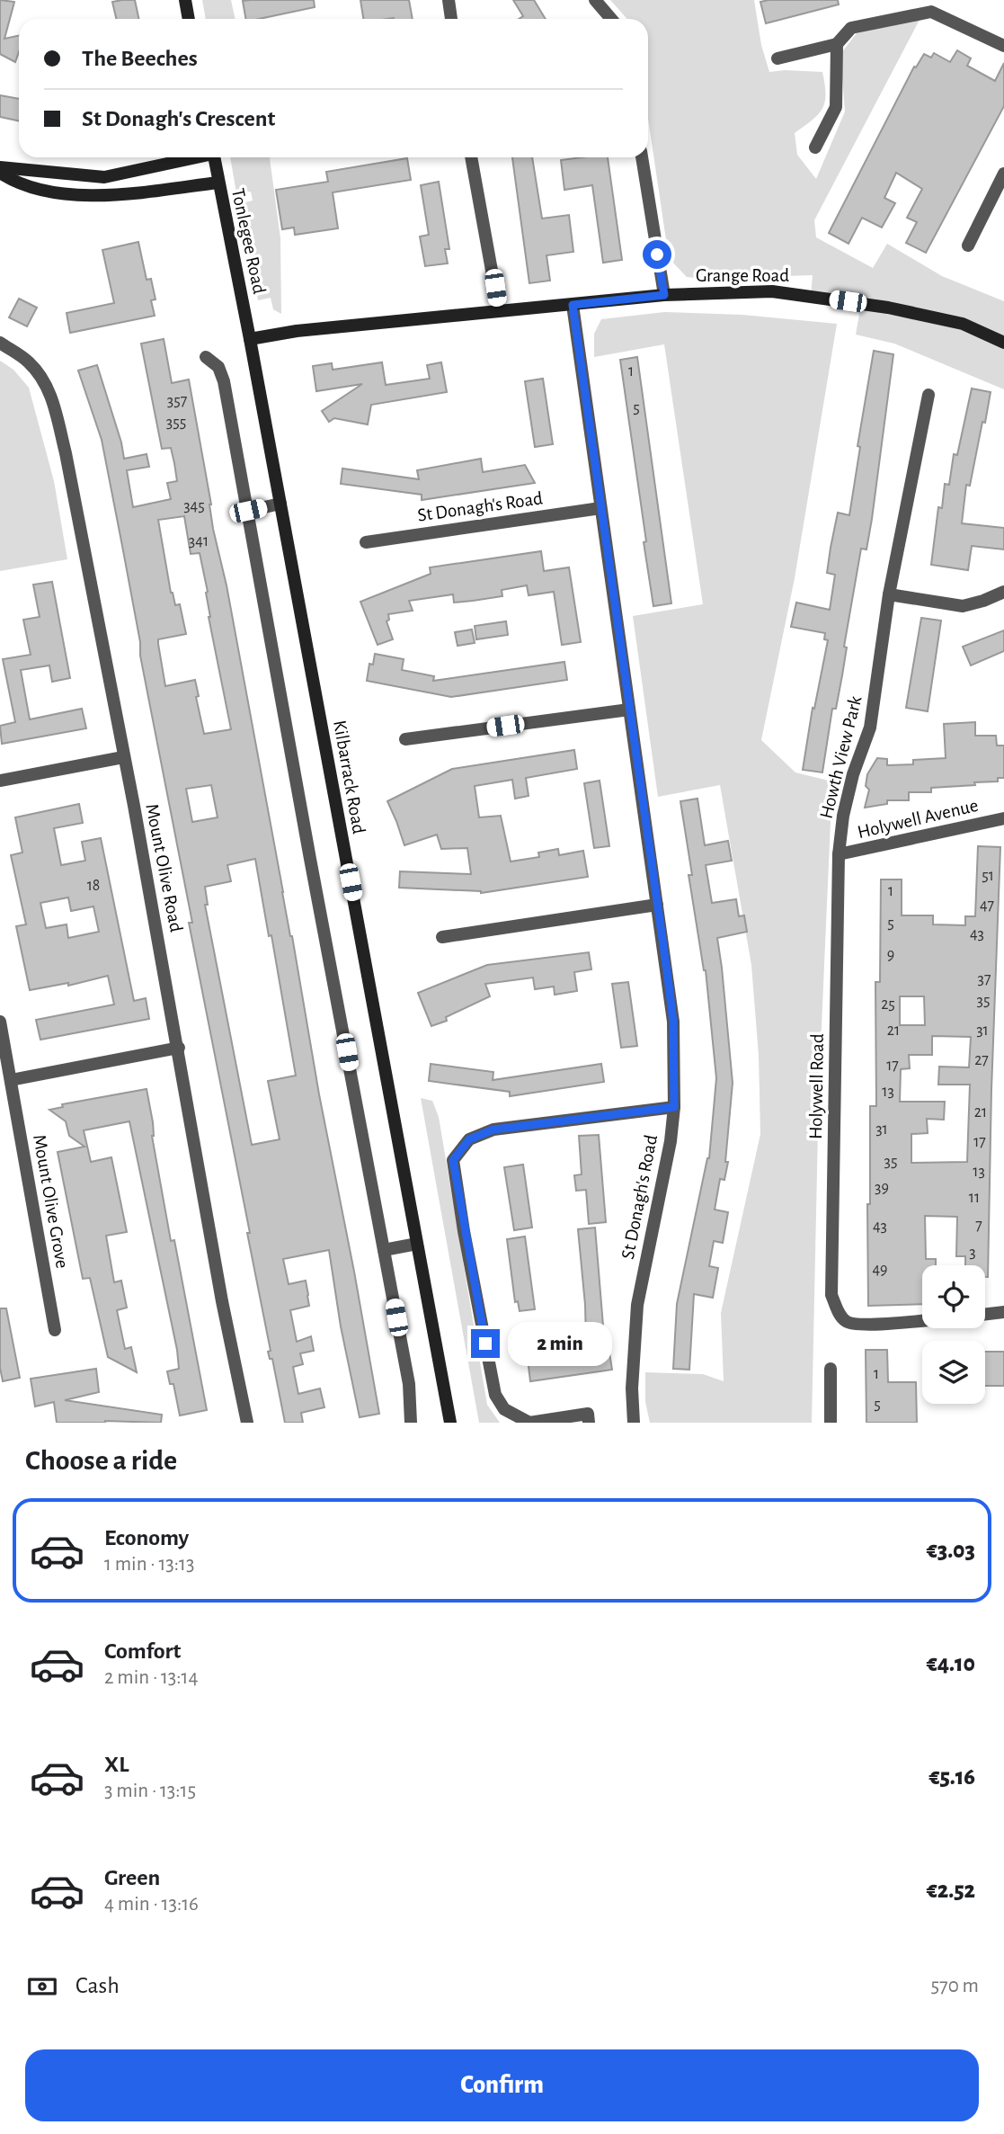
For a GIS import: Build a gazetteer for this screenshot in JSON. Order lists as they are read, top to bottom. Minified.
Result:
{"streets":{"main road":["Tonlegee Road","Grange Road","Kilbarrack Road"],"street":["St Donagh's Road","Howth View Park","Holywell Avenue","Mount Olive Road","Holywell Road","Mount Olive Grove"]},"crossings":[["Tonlegee Road","Grange Road"],["Tonlegee Road","Kilbarrack Road"],["Grange Road","St Donagh's Road"],["Grange Road","Kilbarrack Road"],["Howth View Park","Holywell Avenue"],["Howth View Park","Holywell Road"],["Holywell Avenue","Holywell Road"]],"house_numbers":["1","357","5","355","345","341","51","18","1","47","5","43","9","37","35","25","21","31","27","17","13","21","31","17","35","13","39","11","7","43","3","49","1","5"],"page":{"banner":["The Beeches","St Donagh's Crescent"],"bubble":"2 min","heading":"Choose a ride","list":[{"name":"Economy","note":"1 min · 13:13","value":"€3.03"},{"name":"Comfort","note":"2 min · 13:14","value":"€4.10"},{"name":"XL","note":"3 min · 13:15","value":"€5.16"},{"name":"Green","note":"4 min · 13:16","value":"€2.52"}],"pay":["Cash","570 m"],"buttons":"Confirm"}}
